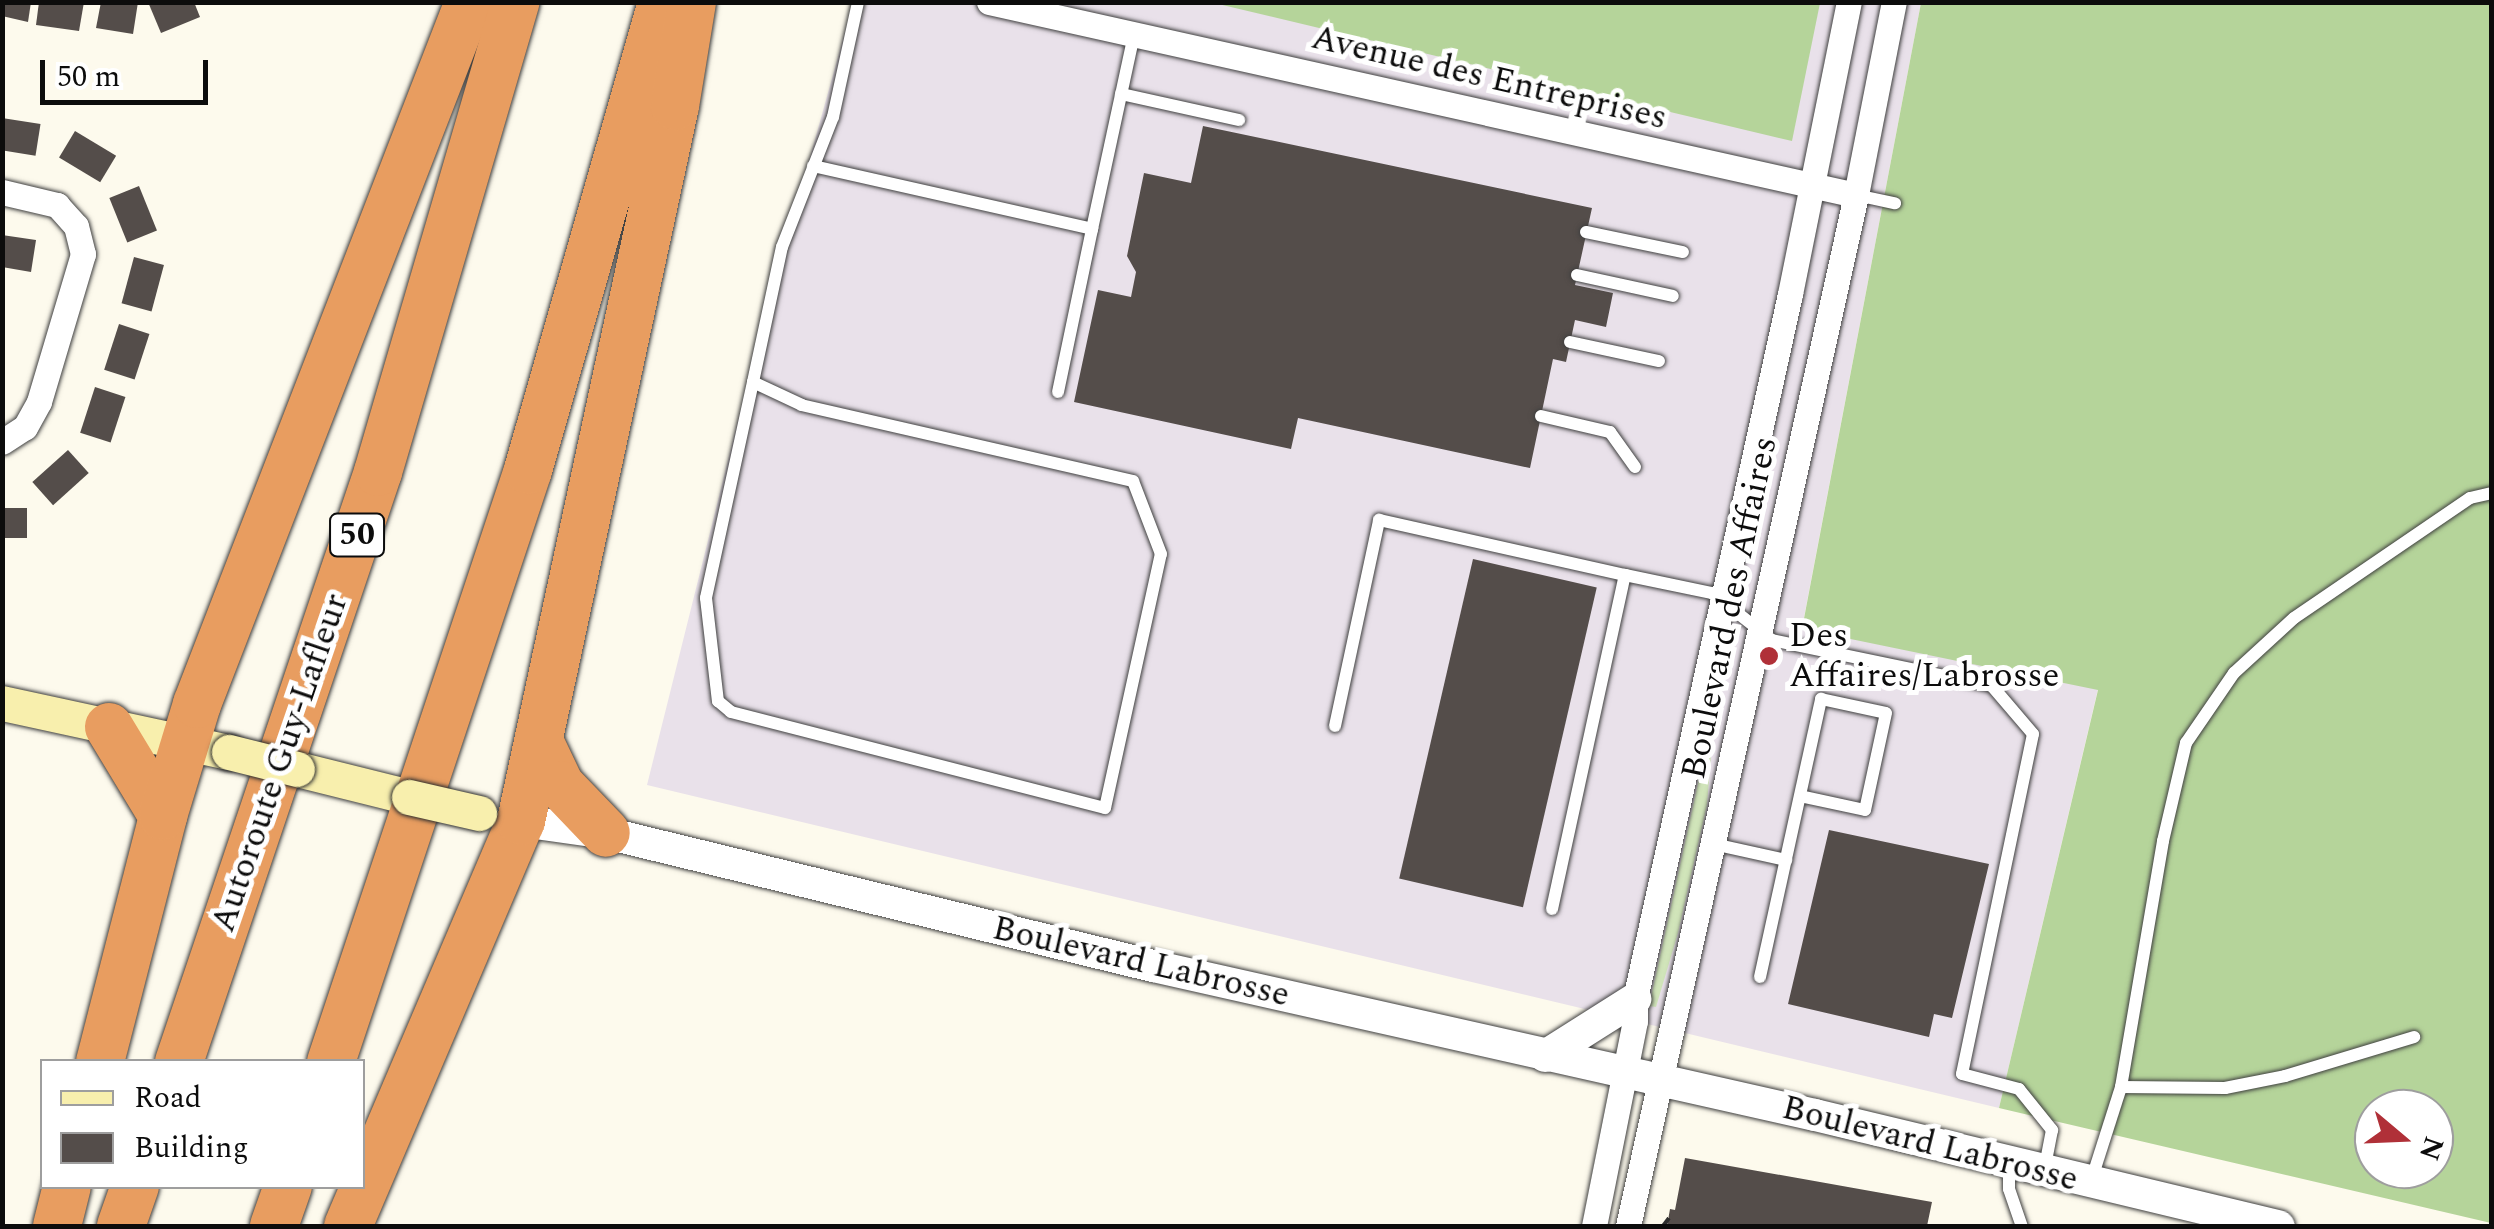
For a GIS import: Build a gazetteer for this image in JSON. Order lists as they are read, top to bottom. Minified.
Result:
{"streets":{"highway":["50","Autoroute Guy-Lafleur"],"main road":["Boulevard Labrosse"],"street":["Avenue des Entreprises","Boulevard des Affaires"]},"crossings":[["Avenue des Entreprises","Boulevard des Affaires"],["Boulevard des Affaires","Boulevard Labrosse"]],"places":["Des Affaires/Labrosse"],"legend":["Road","Building"],"scale_bar":"50 m","north":"right"}
